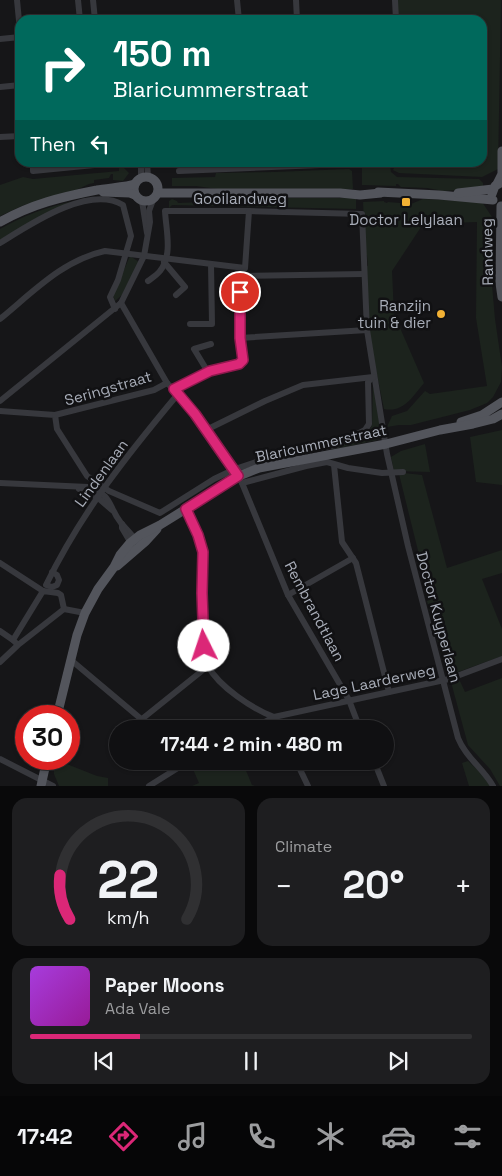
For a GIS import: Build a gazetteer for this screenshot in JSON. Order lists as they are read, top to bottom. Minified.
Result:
{"streets":{"main road":["Gooilandweg","Randweg","Blaricummerstraat"],"street":["Seringstraat","Lindenlaan","Rembrandtlaan","Doctor Kuyperlaan","Lage Laarderweg"]},"crossings":[["Gooilandweg","Randweg"],["Seringstraat","Rembrandtlaan"],["Blaricummerstraat","Lindenlaan"],["Blaricummerstraat","Rembrandtlaan"],["Blaricummerstraat","Doctor Kuyperlaan"],["Lindenlaan","Rembrandtlaan"],["Rembrandtlaan","Lage Laarderweg"],["Doctor Kuyperlaan","Lage Laarderweg"]],"places":{"transit":["Doctor Lelylaan"],"other":["Ranzijn tuin & dier"]},"page":{"turn":["150 m","Blaricummerstraat"],"then":"Then","limit":"30","trip":"17:44 · 2 min · 480 m","tile":"Climate","heat":["−","20°","+"],"song":["Paper Moons","Ada Vale"],"tabs":"17:42","gauge":["22","km/h"]}}
